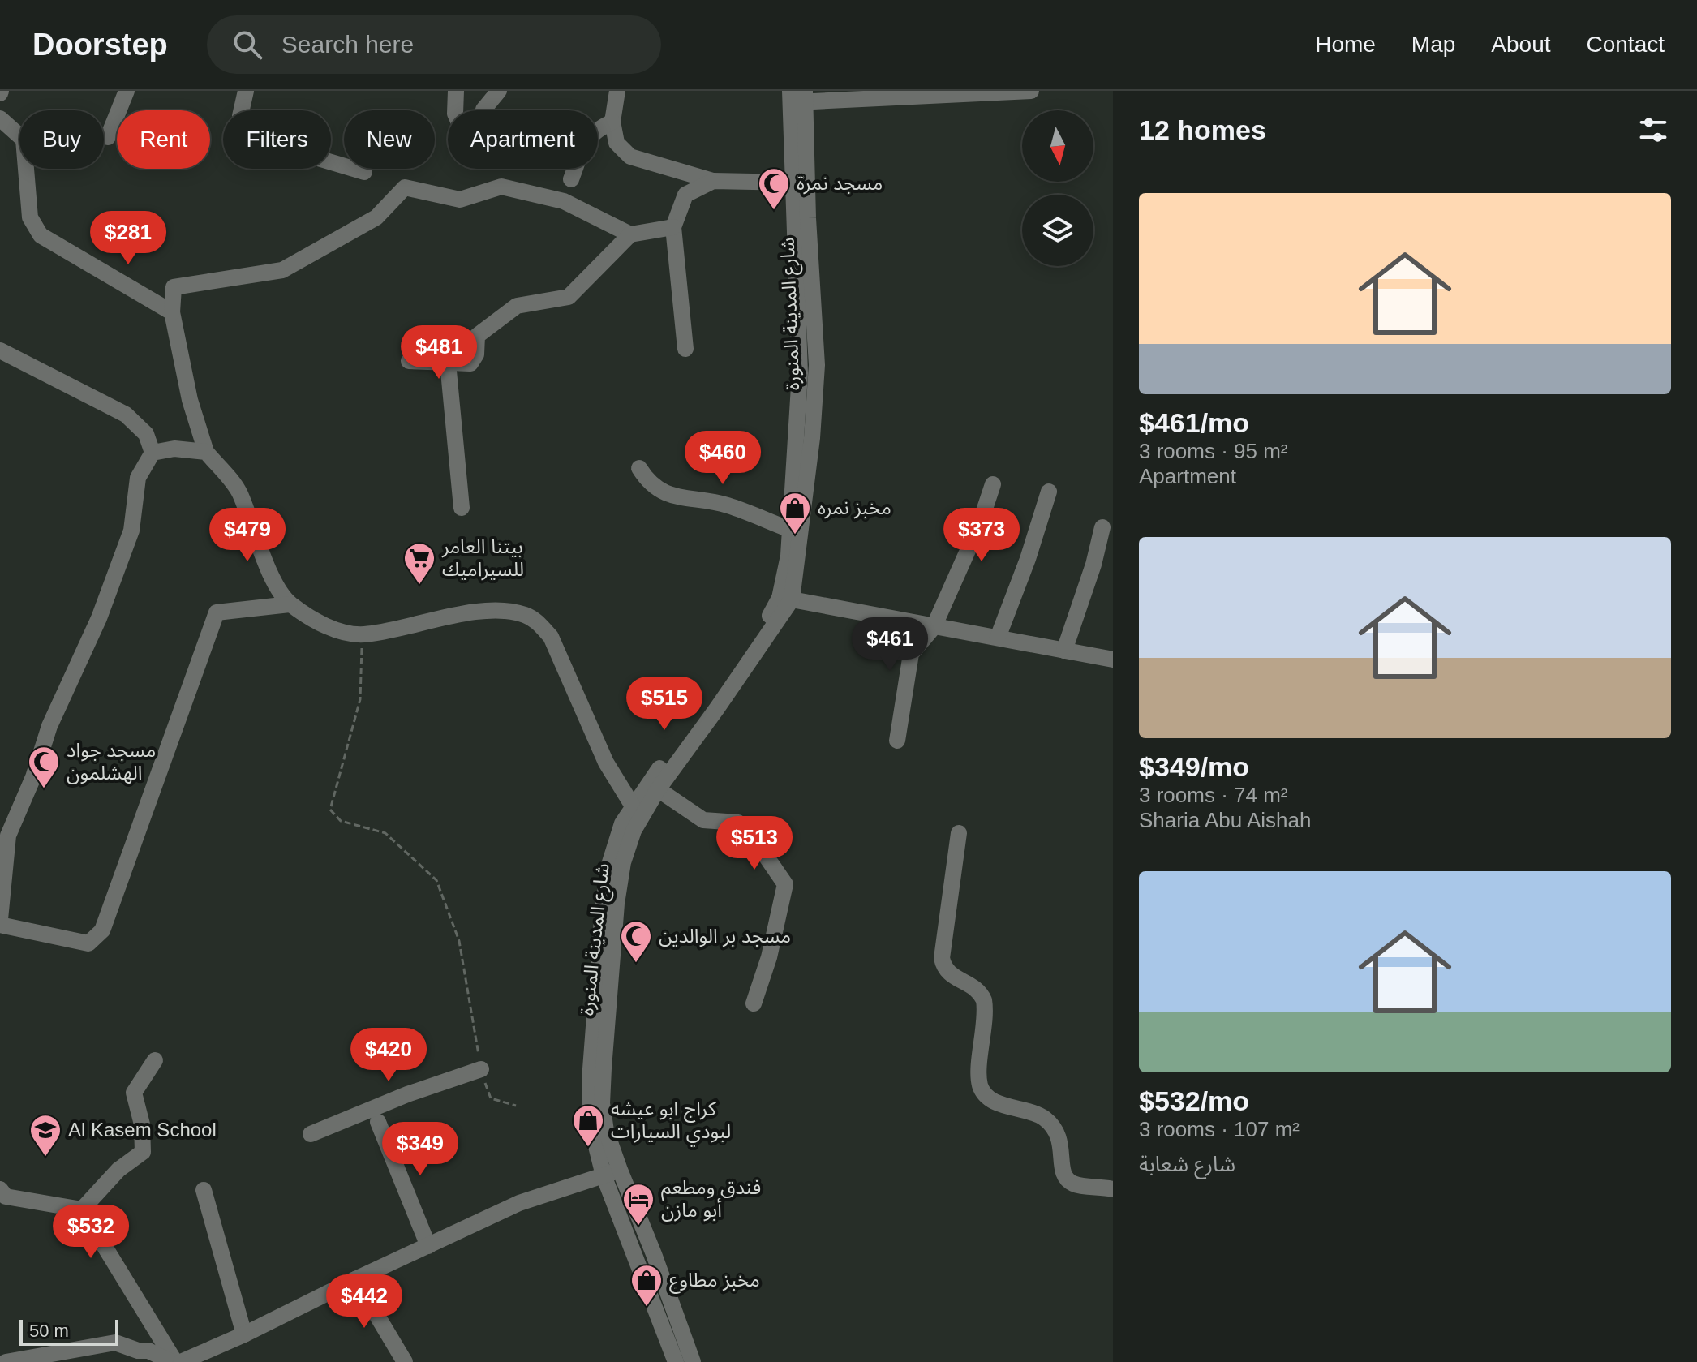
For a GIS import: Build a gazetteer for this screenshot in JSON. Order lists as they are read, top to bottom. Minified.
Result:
{"streets":{"street":["شارع المدينة المنورة"]},"places":{"mosque":["مسجد نمرة","مسجد جواد الهشلمون","مسجد بر الوالدين"],"shop":["مخبز نمره","كراج ابو عيشه لبودي السيارات","مخبز مطاوع"],"supermarket":["بيتنا العامر للسيراميك"],"school or university":["Al Kasem School"],"hotel":["فندق ومطعم أبو مازن"]},"scale_bar":"50 m","north":"bottom","page":{"header":"Doorstep","search":"Search here","nav":["Home","Map","About","Contact"],"heading":"12 homes","chip":["Buy","Rent","Filters","New","Apartment"],"list":[{"name":"$461/mo","note":"3 rooms · 95 m² · Apartment"},{"name":"$349/mo","note":"3 rooms · 74 m² · Sharia Abu Aishah"},{"name":"$532/mo","note":"3 rooms · 107 m² · شارع شعابة"}],"price":["$281","$481","$460","$479","$373","$461","$515","$513","$420","$349","$532","$442"],"scale":"50 m"}}
